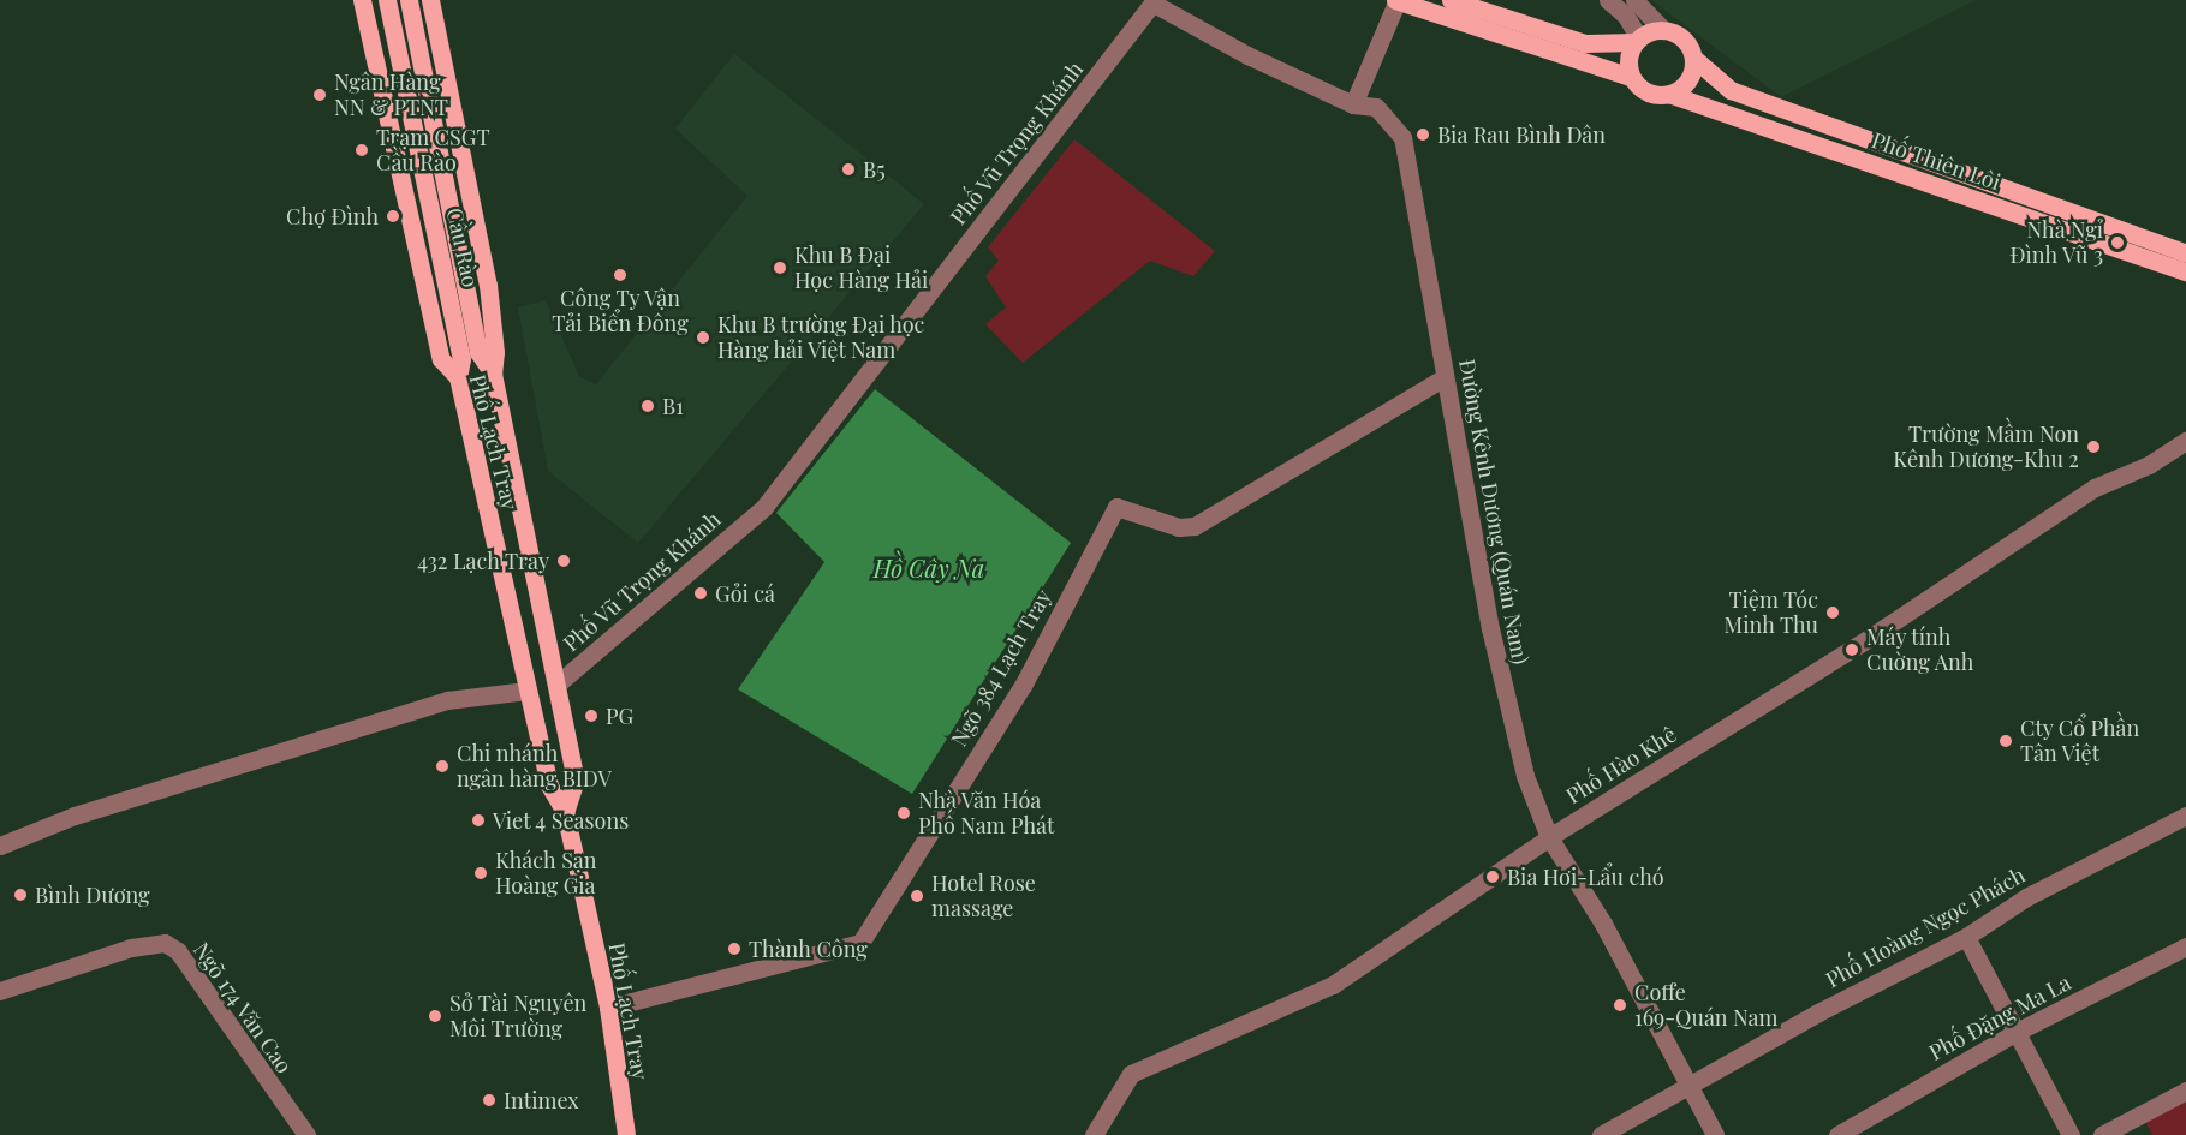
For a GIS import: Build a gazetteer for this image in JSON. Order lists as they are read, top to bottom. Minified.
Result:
{"streets":{"main road":["Phố Thiên Lôi","Cầu Rào","Phố Lạch Tray"],"street":["Phố Vũ Trọng Khánh","Đường Kênh Dương (Quán Nam)","Ngõ 384 Lạch Tray","Phố Hào Khê","Phố Hoàng Ngọc Phách","Ngõ 174 Văn Cao","Phố Đặng Ma La"]},"crossings":[["Phố Vũ Trọng Khánh","Phố Lạch Tray"],["Phố Vũ Trọng Khánh","Đường Kênh Dương (Quán Nam)"],["Cầu Rào","Phố Lạch Tray"],["Phố Lạch Tray","Ngõ 384 Lạch Tray"],["Đường Kênh Dương (Quán Nam)","Ngõ 384 Lạch Tray"],["Đường Kênh Dương (Quán Nam)","Phố Hào Khê"],["Đường Kênh Dương (Quán Nam)","Phố Hoàng Ngọc Phách"]],"water":["Hồ Cây Na"],"places":["Ngân Hàng NN & PTNT","Bia Rau Bình Dân","Trạm CSGT Cầu Rào","B5","Chợ Đình","Nhà Ngỉ Đình Vũ 3","Khu B Đại Học Hàng Hải","Công Ty Vận Tải Biển Đông","Khu B trường Đại học Hàng hải Việt Nam","B1","Trường Mầm Non Kênh Dương-Khu 2","432 Lạch Tray","Gỏi cá","Tiệm Tóc Minh Thu","Máy tính Cuờng Anh","PG","Cty Cổ Phần Tân Việt","Chi nhánh ngân hàng BIDV","Nhà Văn Hóa Phố Nam Phát","Viet 4 Seasons","Khách Sạn Hoàng Gia","Bia Hơi-Lẩu chó","Bình Dương","Hotel Rose massage","Thành Công","Coffe 169-Quán Nam","Sở Tài Nguyên Môi Trường","Intimex"]}
